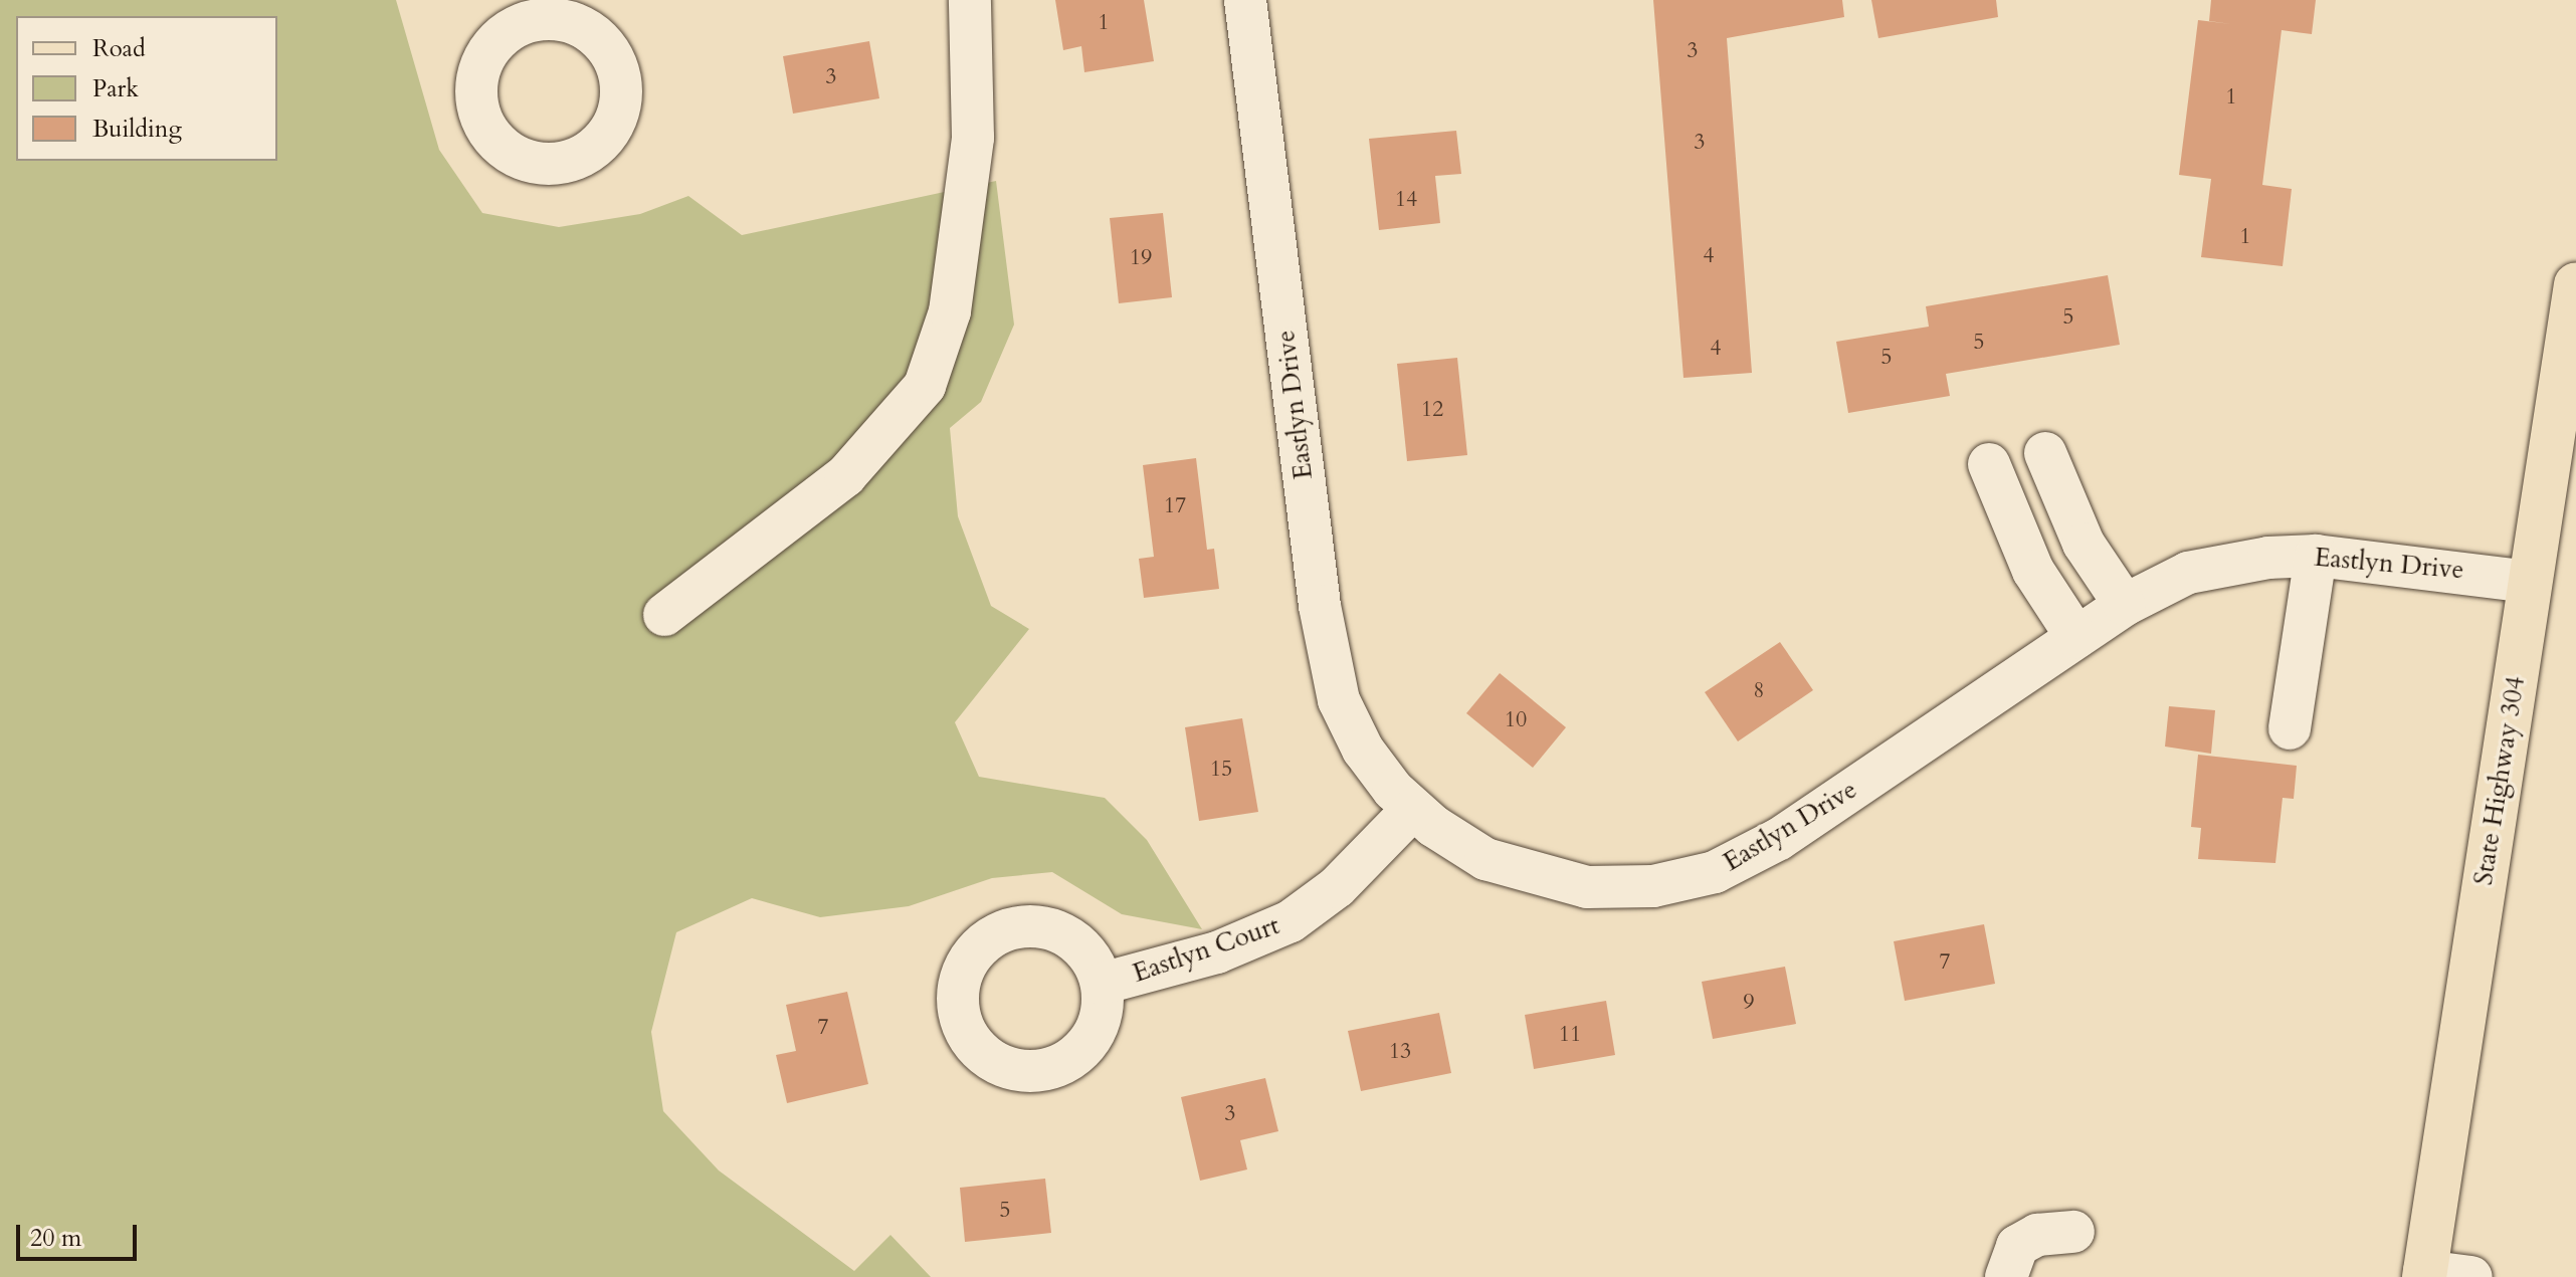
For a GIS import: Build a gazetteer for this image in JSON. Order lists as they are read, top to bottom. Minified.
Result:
{"streets":{"main road":["State Highway 304"],"street":["Eastlyn Drive","Eastlyn Court"]},"crossings":[["Eastlyn Drive","State Highway 304"],["Eastlyn Drive","Eastlyn Court"]],"house_numbers":["1","3","3","1","3","14","1","4","19","5","5","4","5","12","17","8","10","15","7","9","7","11","13","3","5"],"legend":["Road","Park","Building"],"scale_bar":"20 m"}
